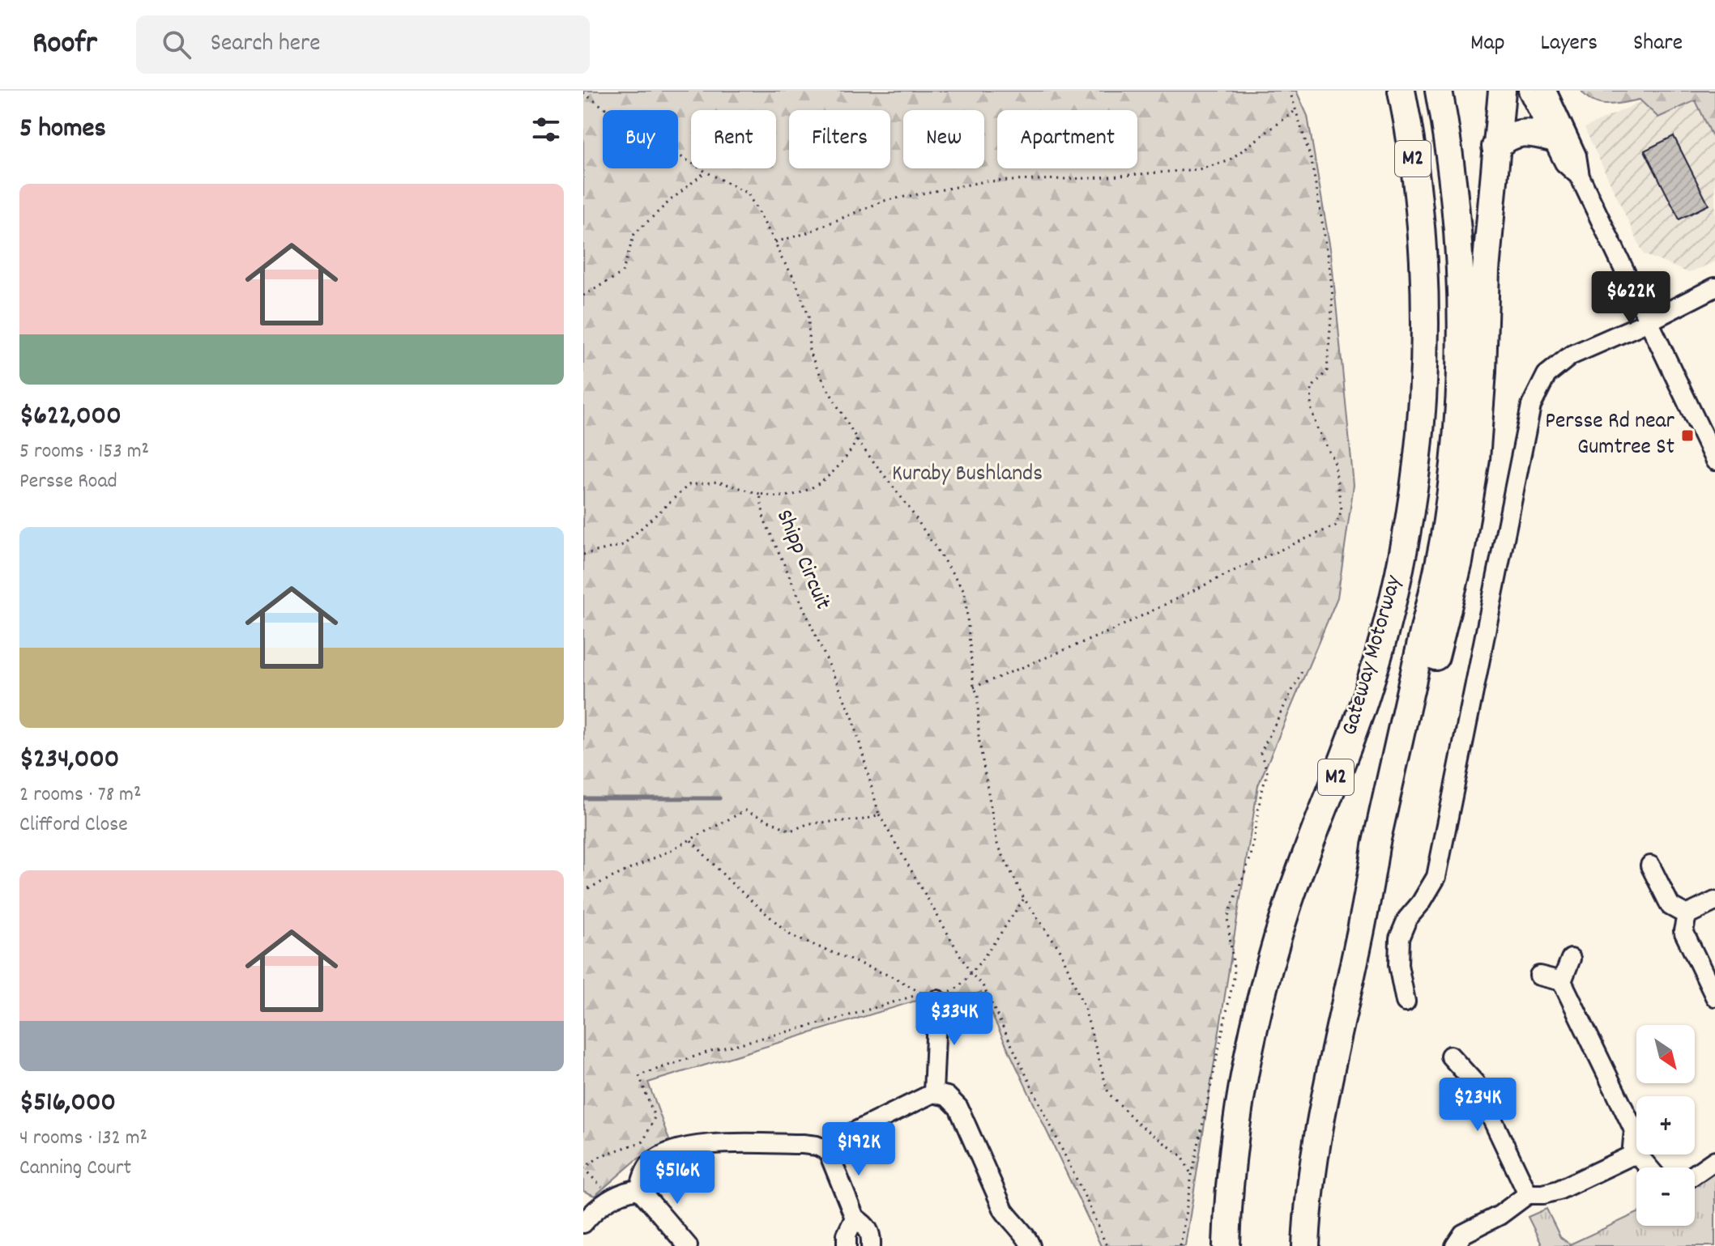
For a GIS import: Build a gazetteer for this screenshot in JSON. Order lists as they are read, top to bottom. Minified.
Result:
{"streets":{"highway":["M2","Gateway Motorway"],"path":["Shipp Circuit"]},"parks":["Kuraby Bushlands"],"places":{"transit":["Persse Rd near Gumtree St"]},"north":"bottom right","page":{"header":"Roofr","search":"Search here","nav":["Map","Layers","Share"],"heading":"5 homes","chip":["Buy","Rent","Filters","New","Apartment"],"list":[{"name":"$622,000","note":"5 rooms · 153 m² · Persse Road"},{"name":"$234,000","note":"2 rooms · 78 m² · Clifford Close"},{"name":"$516,000","note":"4 rooms · 132 m² · Canning Court"}],"price":["$622K","$334K","$234K","$192K","$516K"],"map_buttons":["+","−"]}}
